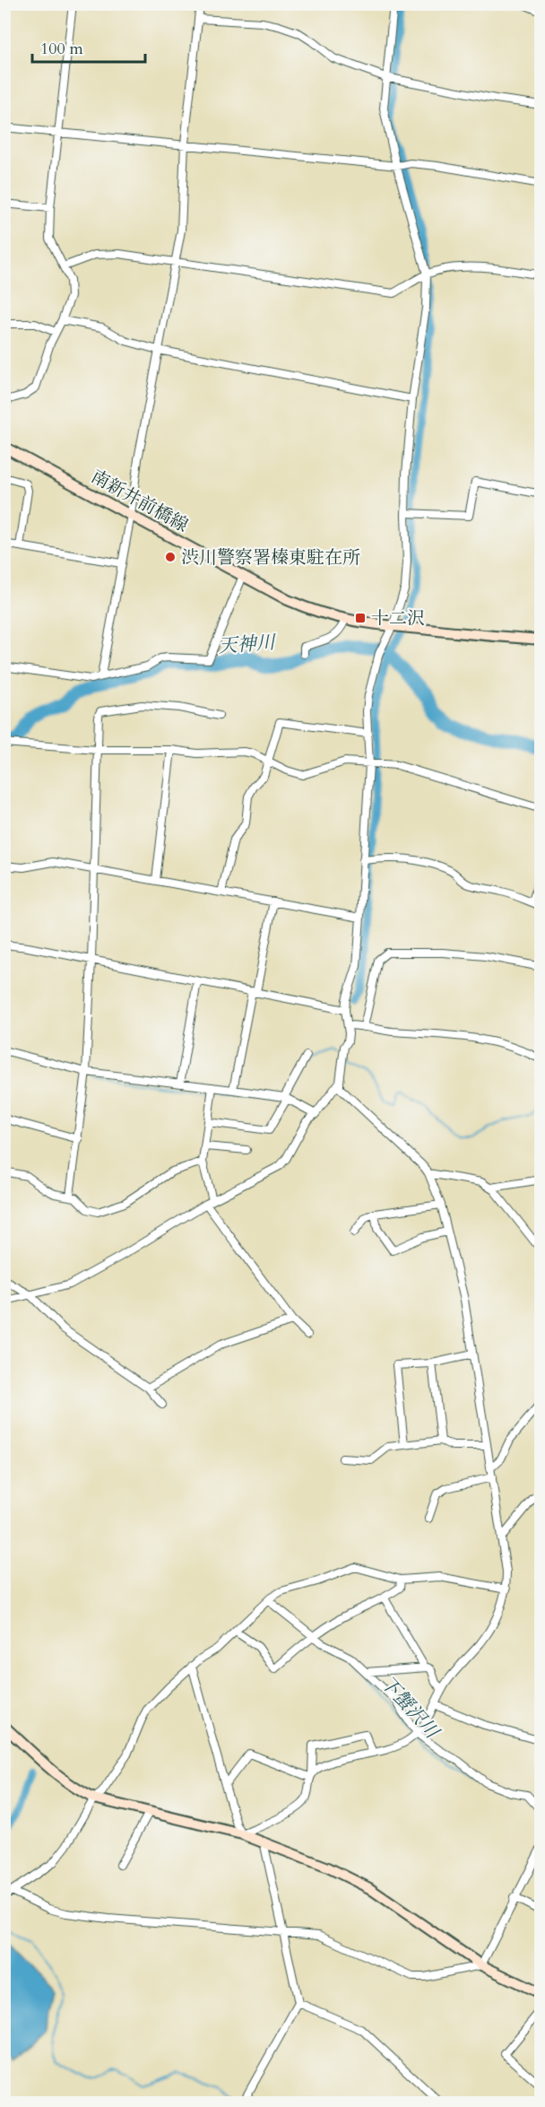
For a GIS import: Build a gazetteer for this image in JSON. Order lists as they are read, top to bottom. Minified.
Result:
{"streets":{"street":["南新井前橋線"]},"water":["天神川","下蟹沢川"],"places":{"other":["渋川警察署榛東駐在所"],"transit":["十二沢"]},"scale_bar":"100 m"}
